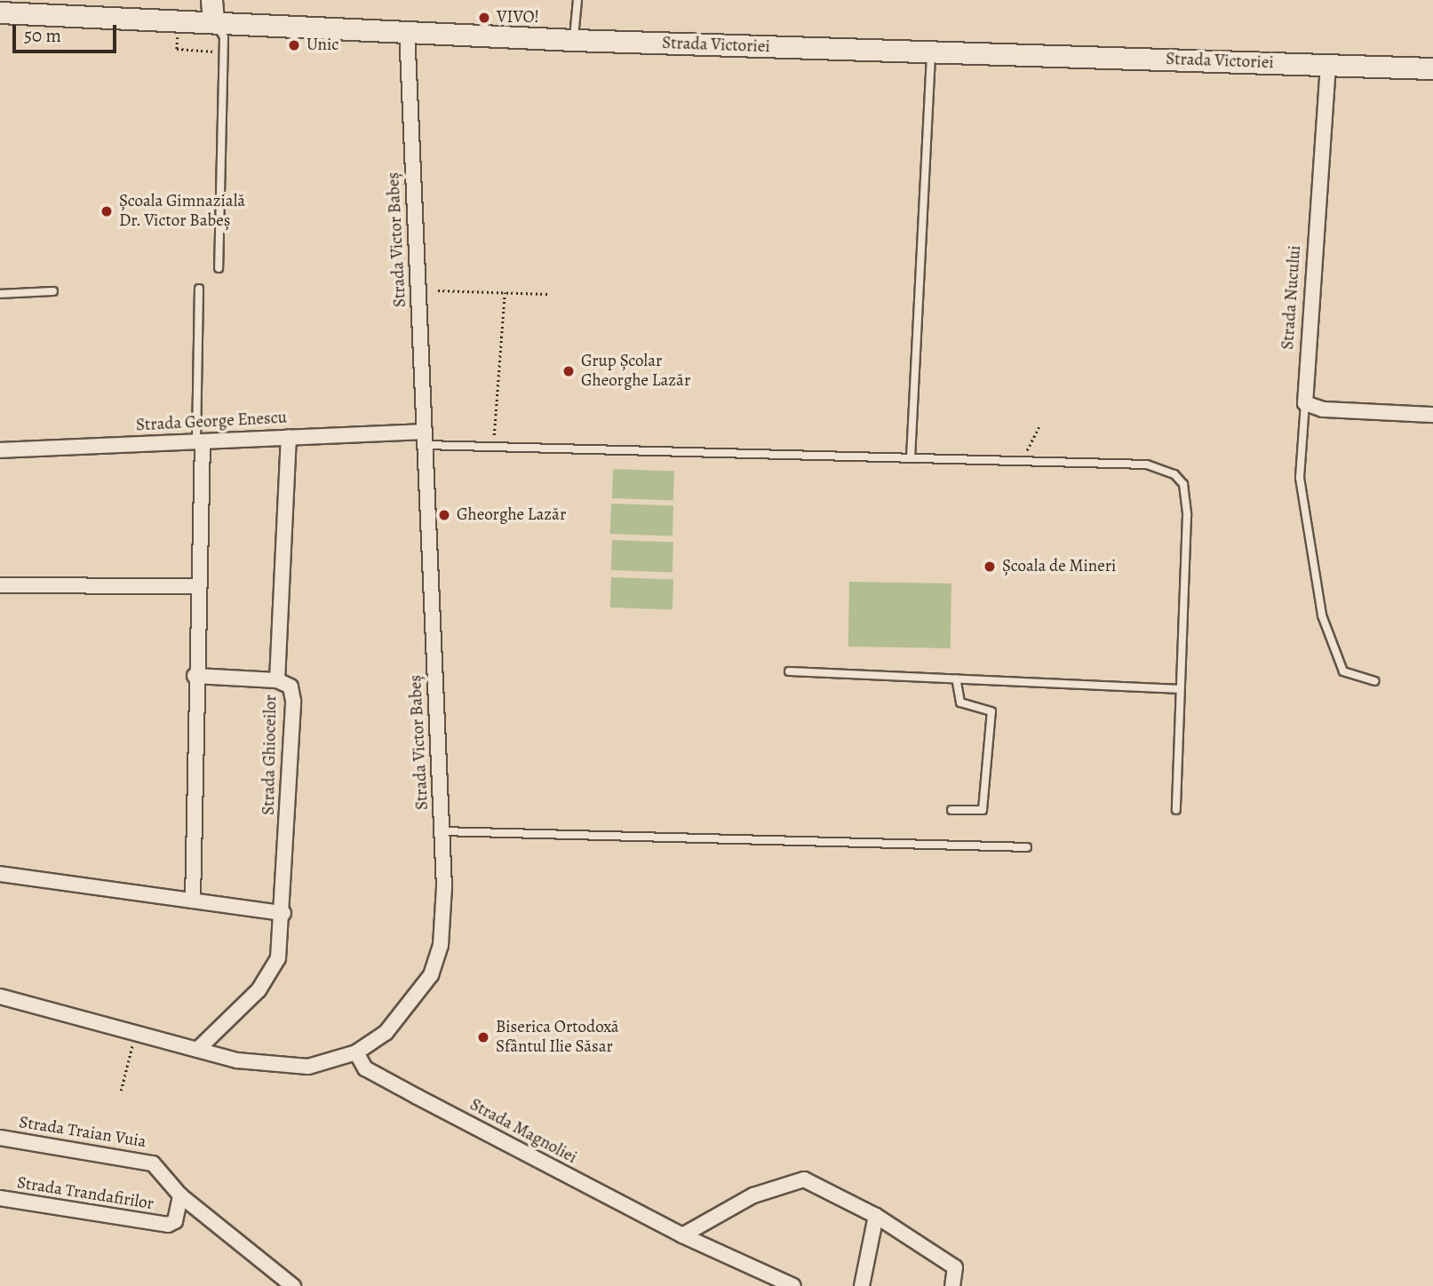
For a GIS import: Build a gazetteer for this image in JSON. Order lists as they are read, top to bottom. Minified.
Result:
{"streets":{"street":["Strada Victoriei","Strada Victor Babeș","Strada Nucului","Strada George Enescu","Strada Ghioceilor","Strada Magnoliei","Strada Traian Vuia","Strada Trandafirilor"]},"crossings":[["Strada Victoriei","Strada Victor Babeș"],["Strada Victoriei","Strada Nucului"],["Strada Victor Babeș","Strada George Enescu"],["Strada Victor Babeș","Strada Ghioceilor"],["Strada Victor Babeș","Strada Magnoliei"],["Strada George Enescu","Strada Ghioceilor"],["Strada Traian Vuia","Strada Trandafirilor"]],"places":["VIVO!","Unic","Școala Gimnazială Dr. Victor Babeș","Grup Școlar Gheorghe Lazăr","Gheorghe Lazăr","Școala de Mineri","Biserica Ortodoxă Sfântul Ilie Săsar"],"scale_bar":"50 m"}
